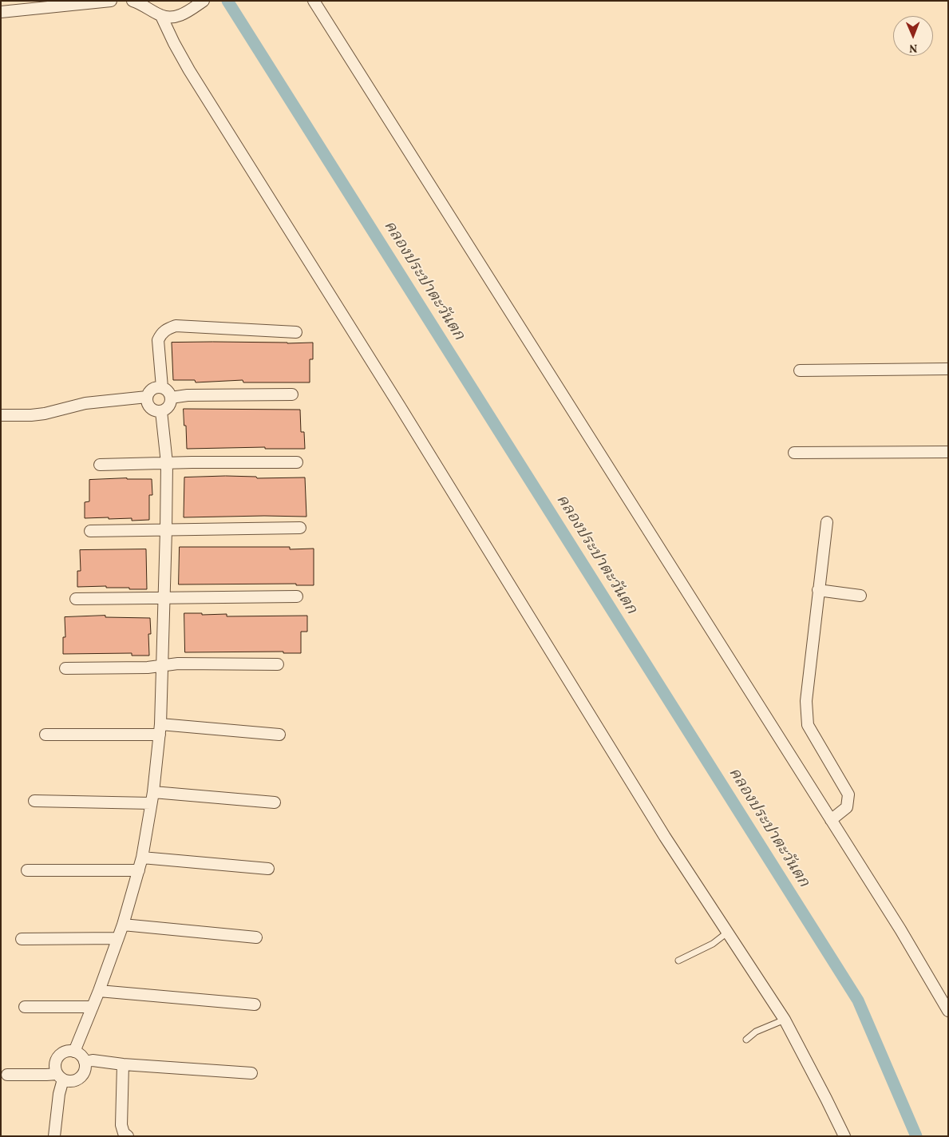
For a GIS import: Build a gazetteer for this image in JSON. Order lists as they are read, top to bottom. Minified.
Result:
{"water":["คลองประปาตะวันตก"],"north":"bottom"}
